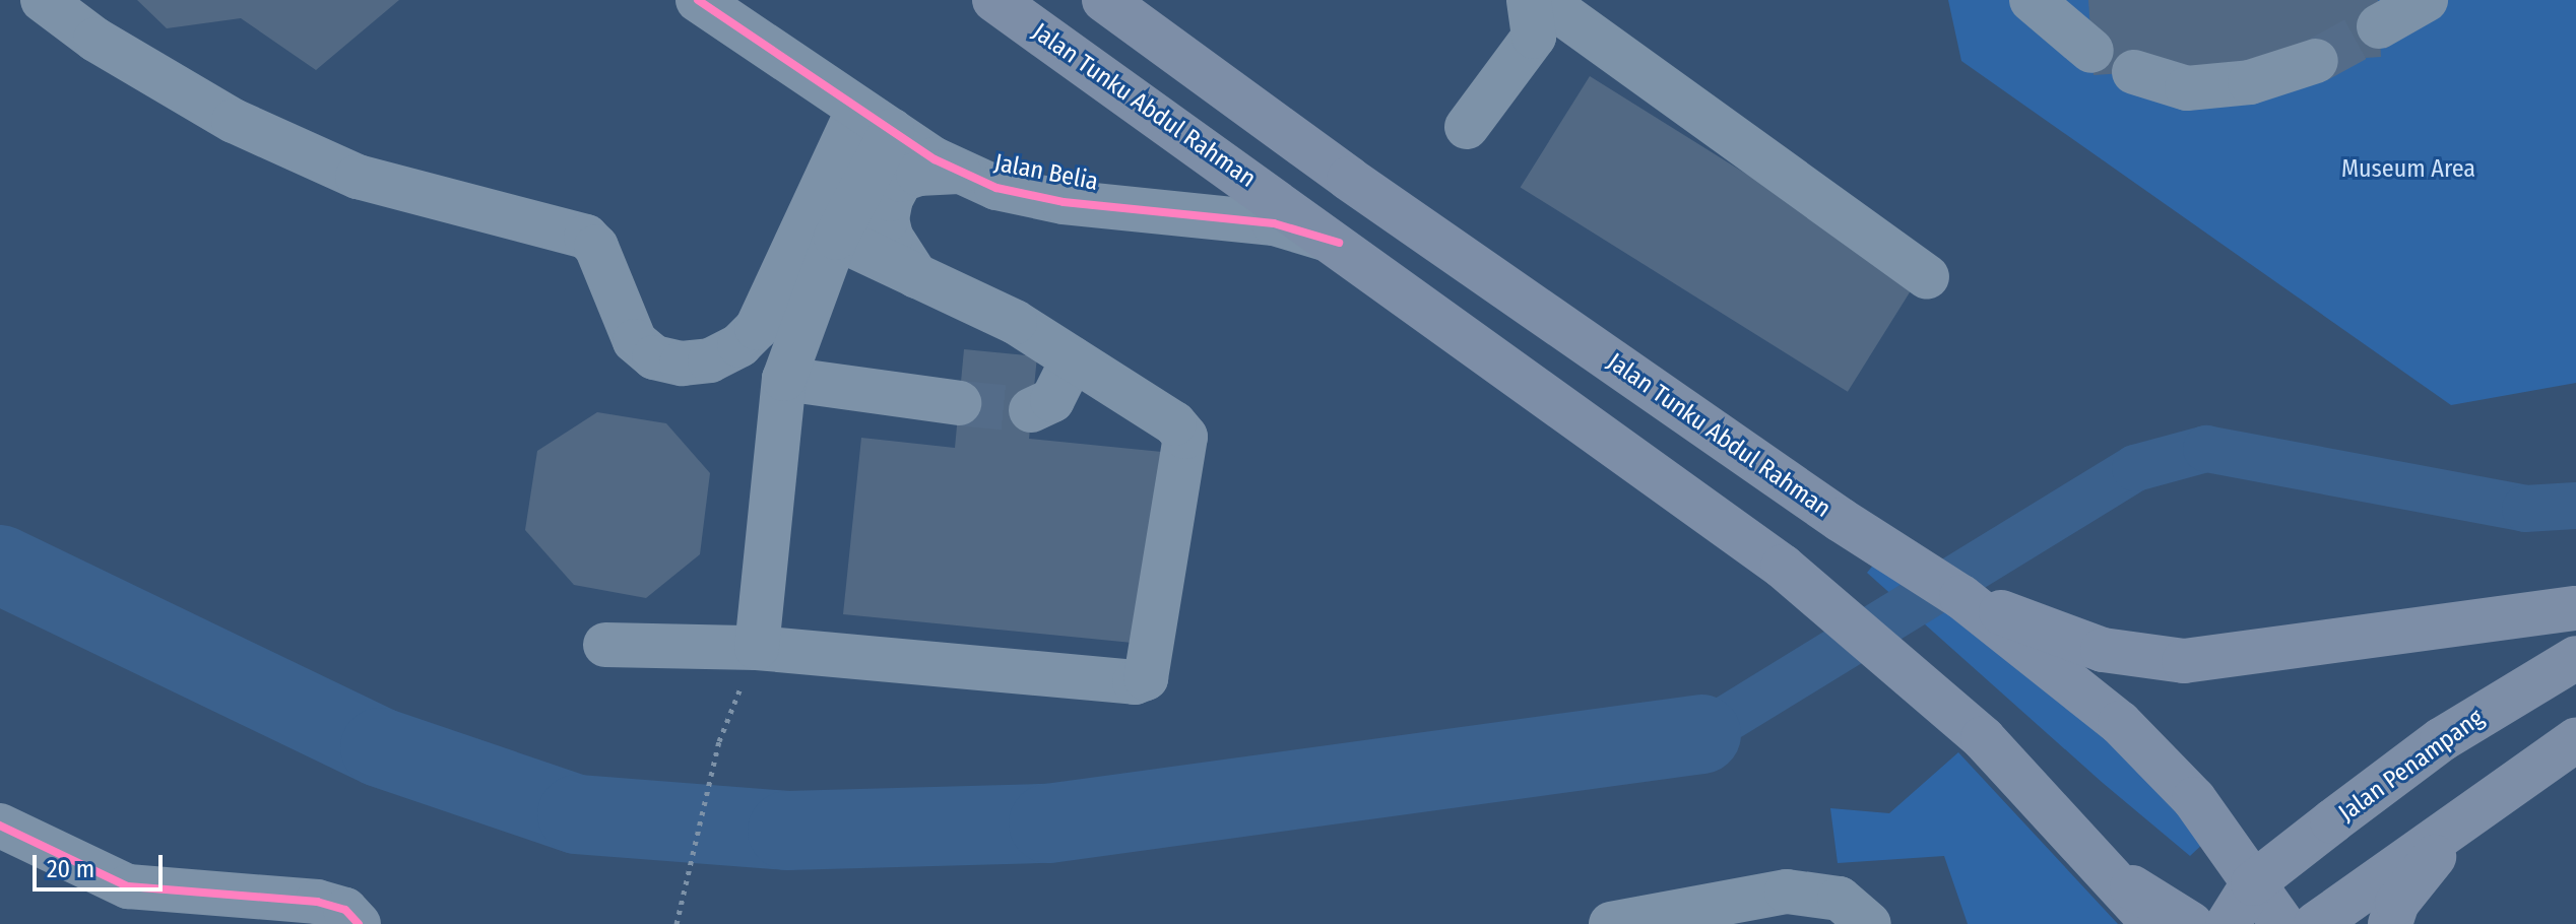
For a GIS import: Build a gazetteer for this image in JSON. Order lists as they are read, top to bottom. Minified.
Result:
{"streets":{"main road":["Jalan Tunku Abdul Rahman","Jalan Penampang"],"street":["Jalan Belia"]},"crossings":[["Jalan Tunku Abdul Rahman","Jalan Belia"]],"parks":["Museum Area"],"scale_bar":"20 m"}
